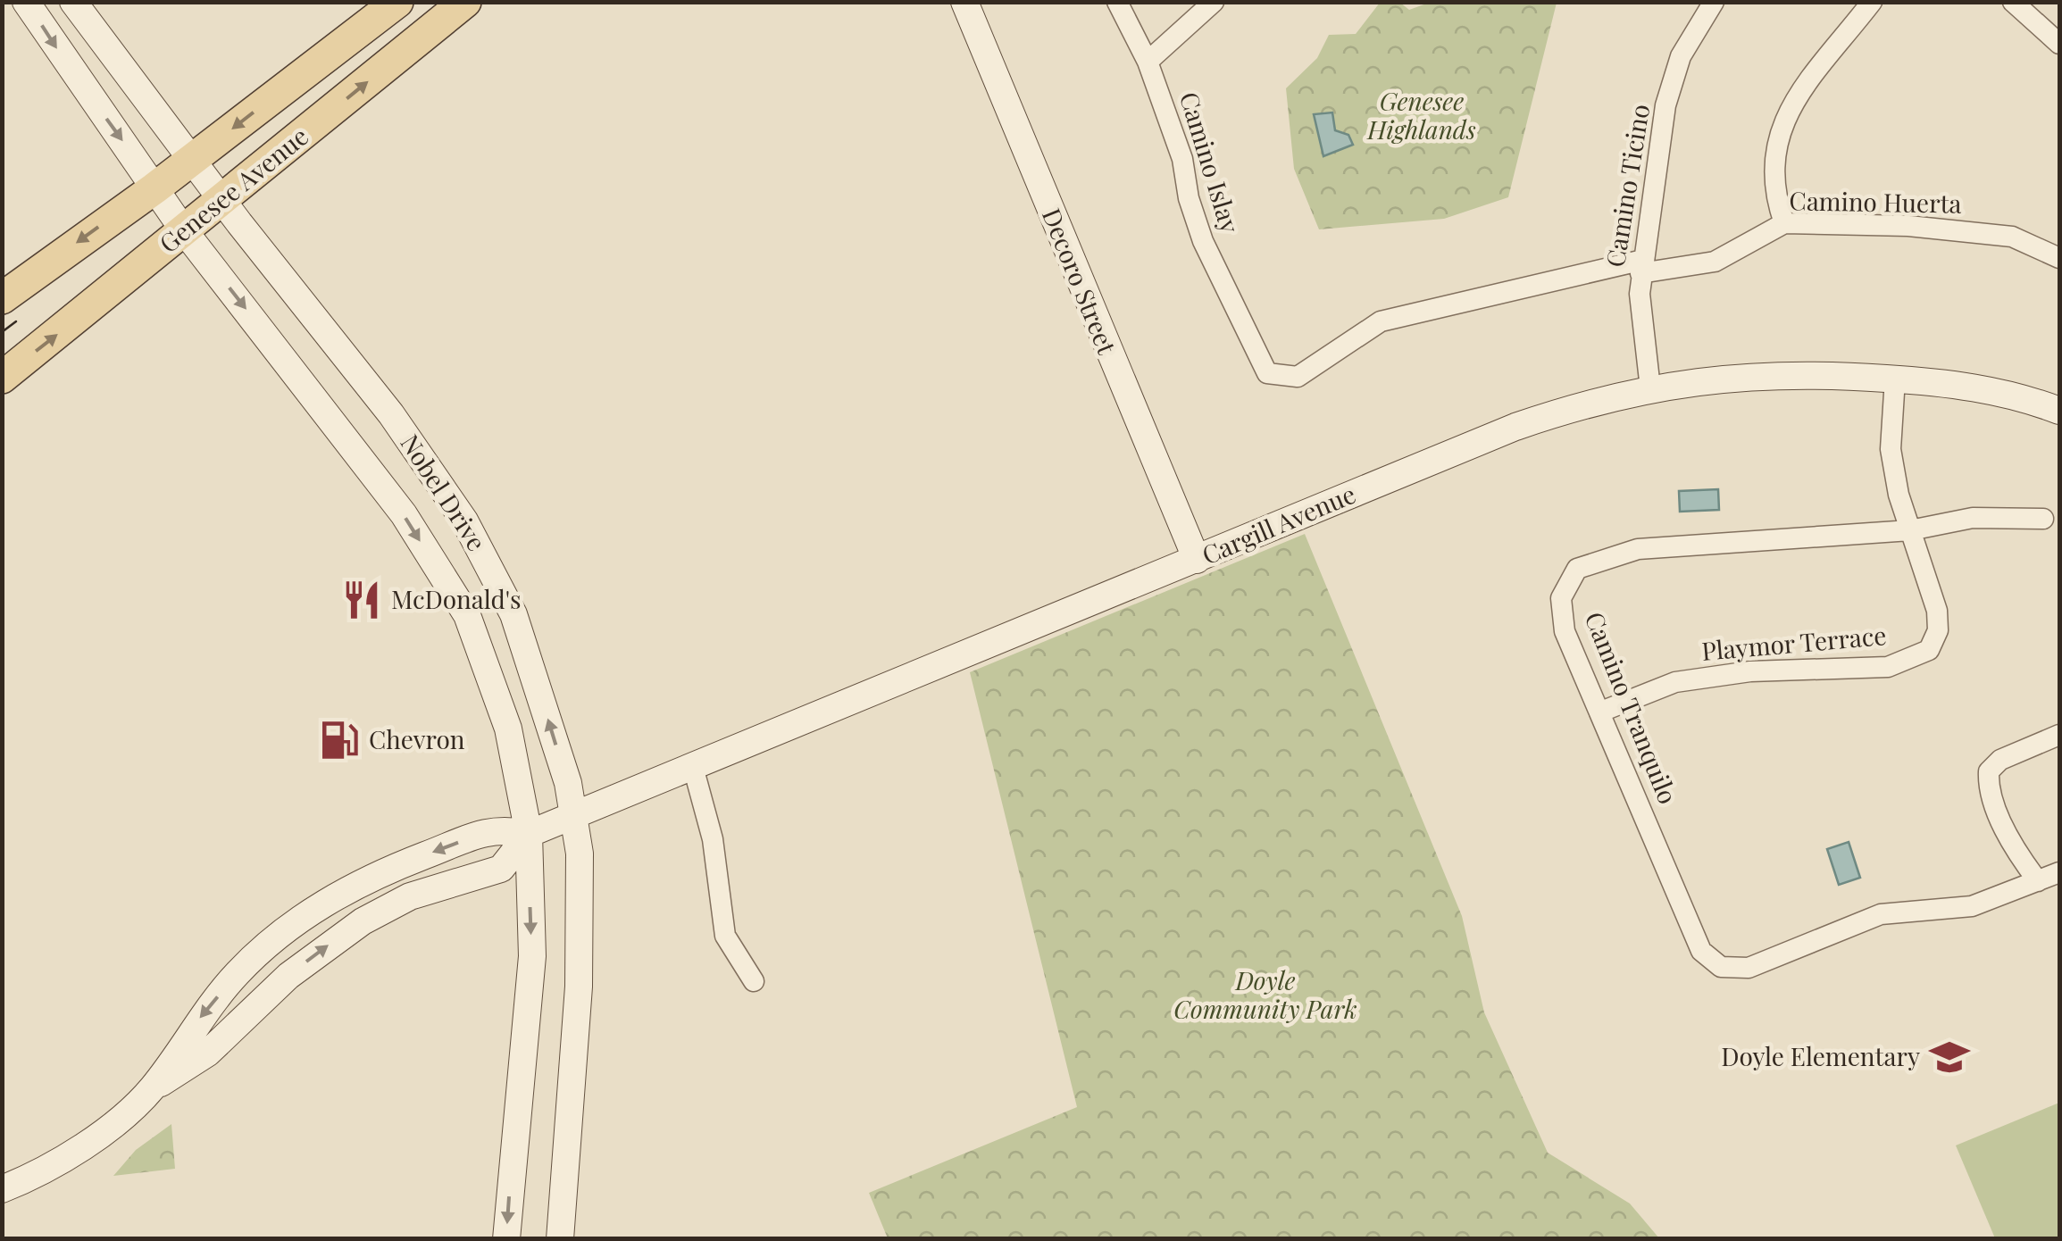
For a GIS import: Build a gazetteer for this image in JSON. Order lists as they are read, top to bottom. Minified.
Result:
{"streets":{"main road":["Genesee Avenue"],"street":["Camino Islay","Camino Ticino","Camino Huerta","Decoro Street","Nobel Drive","Cargill Avenue","Playmor Terrace","Camino Tranquilo"]},"crossings":[["Camino Islay","Camino Huerta"],["Camino Ticino","Camino Huerta"],["Camino Ticino","Cargill Avenue"],["Genesee Avenue","Nobel Drive"],["Decoro Street","Cargill Avenue"],["Nobel Drive","Cargill Avenue"],["Cargill Avenue","Playmor Terrace"],["Playmor Terrace","Camino Tranquilo"]],"parks":["Genesee Highlands","Doyle Community Park"],"places":{"restaurant":["McDonald's"],"fuel station":["Chevron"],"school or university":["Doyle Elementary"]}}
